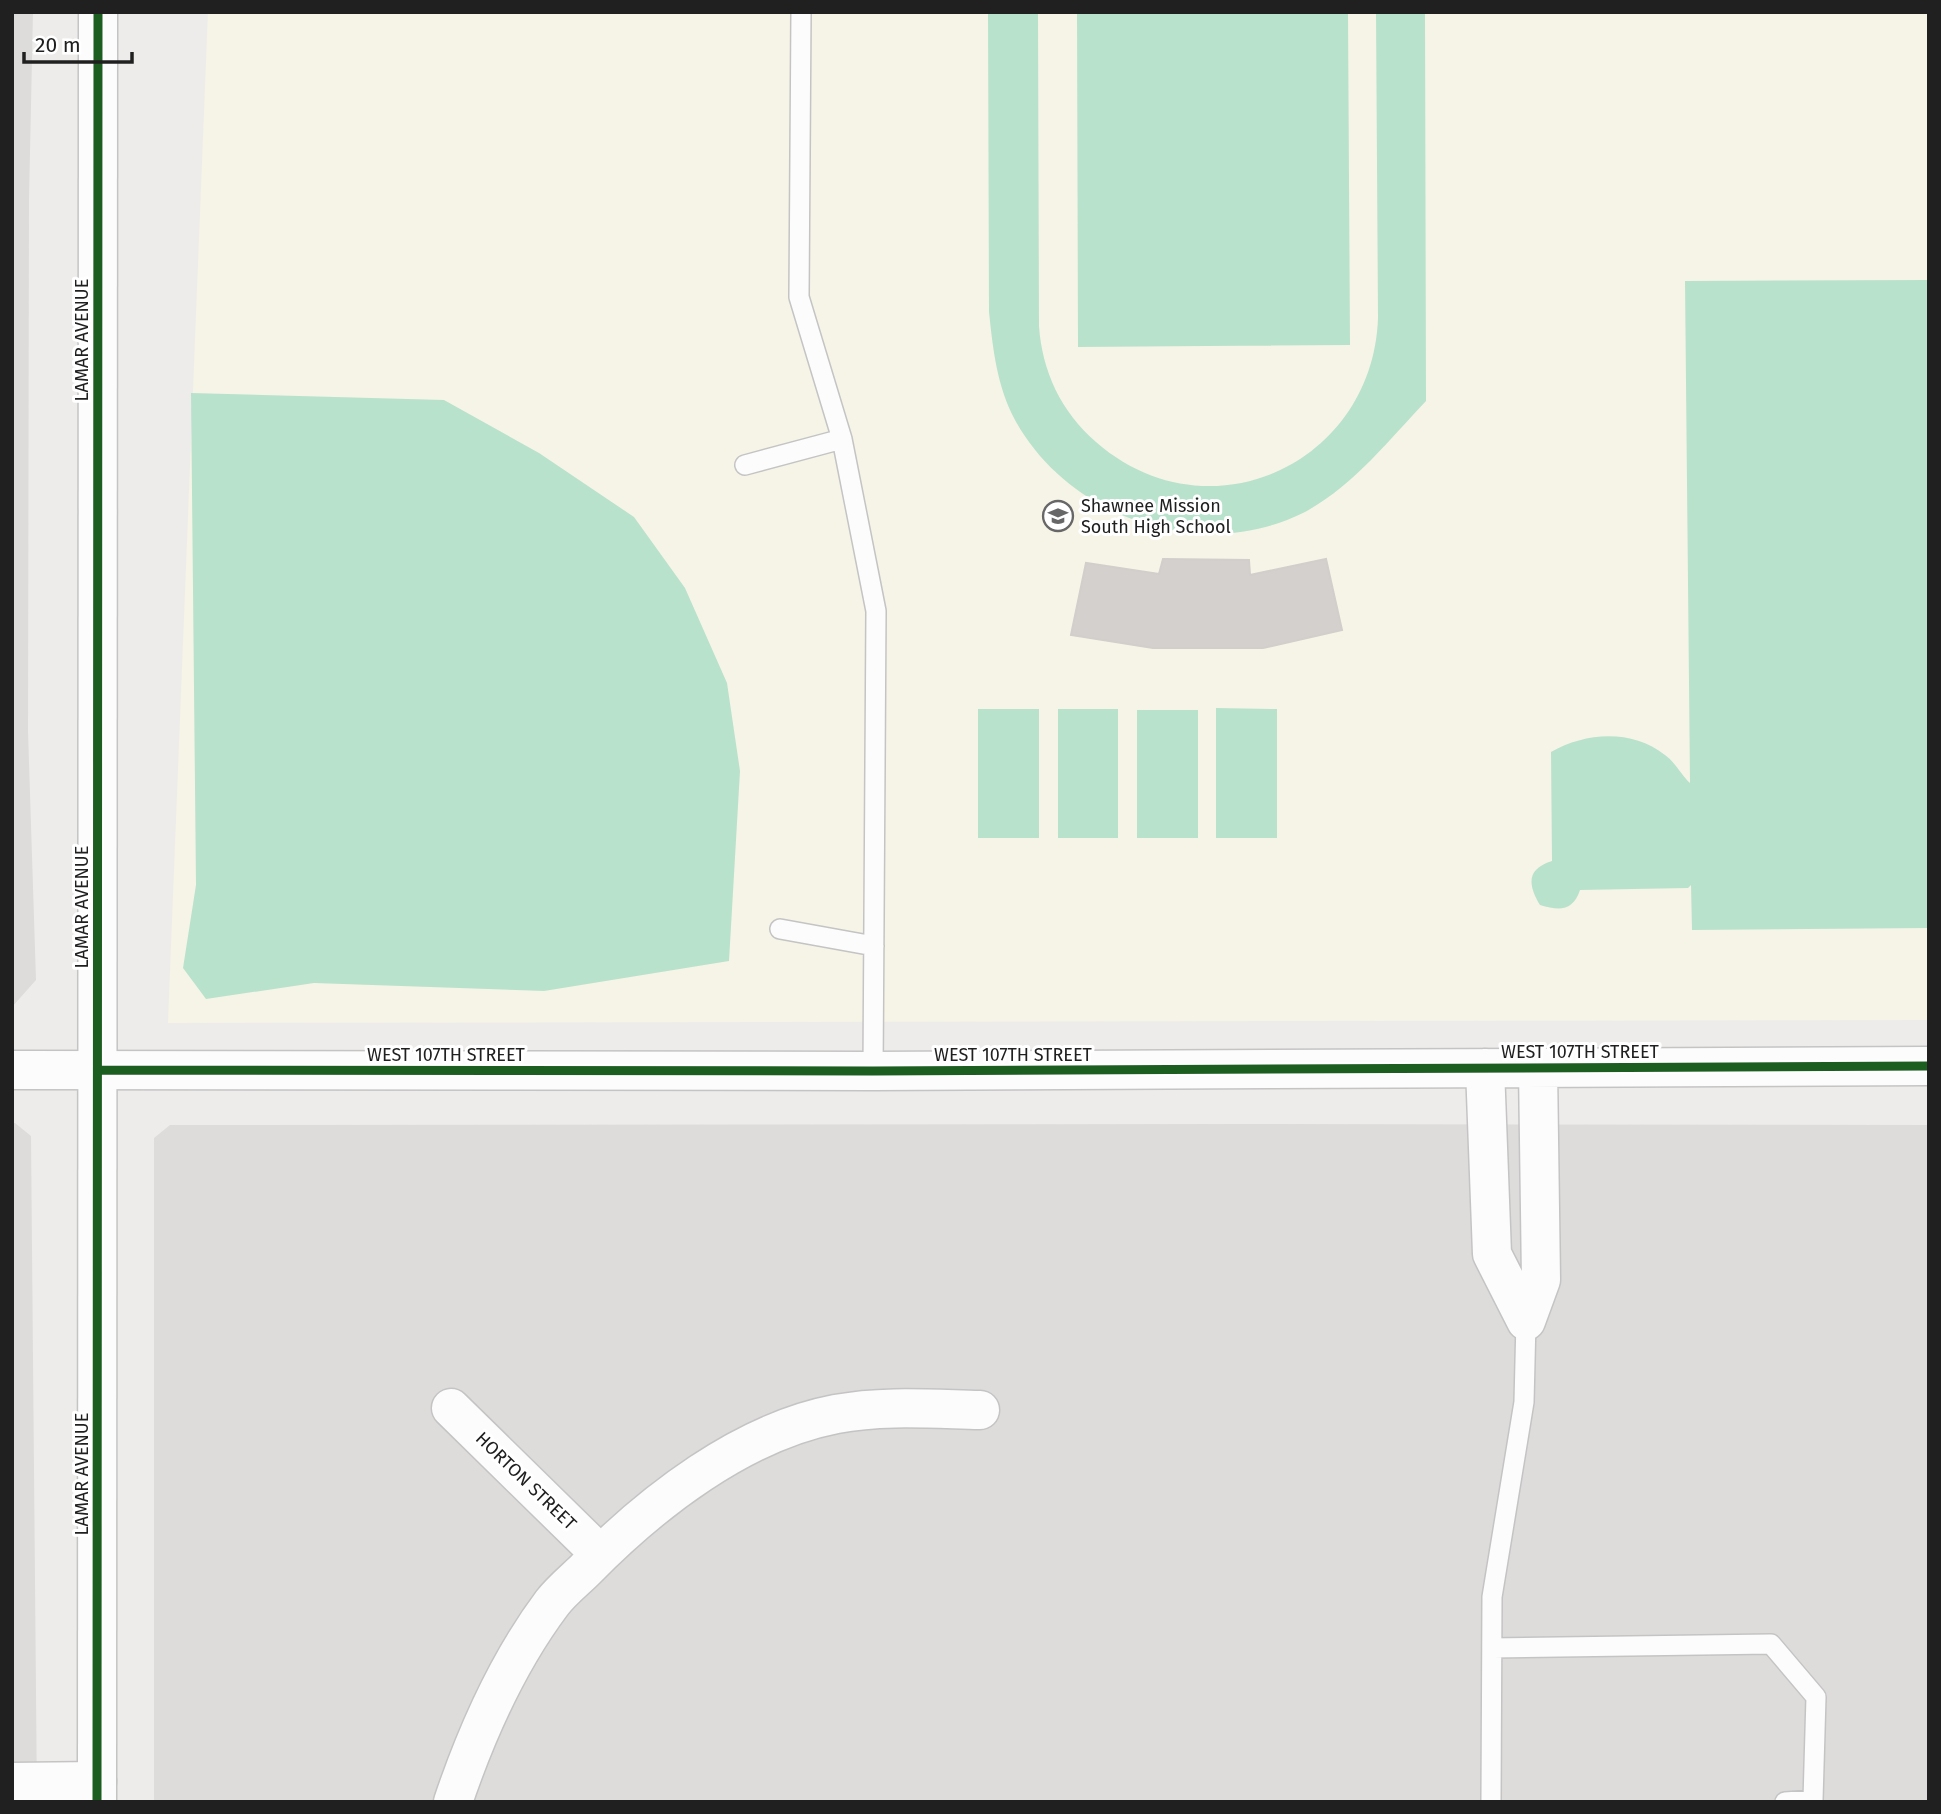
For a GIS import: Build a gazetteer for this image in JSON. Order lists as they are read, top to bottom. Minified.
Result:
{"streets":{"street":["LAMAR AVENUE","WEST 107TH STREET","HORTON STREET"]},"crossings":[["LAMAR AVENUE","WEST 107TH STREET"]],"places":{"school or university":["Shawnee Mission South High School"]},"scale_bar":"20 m"}
